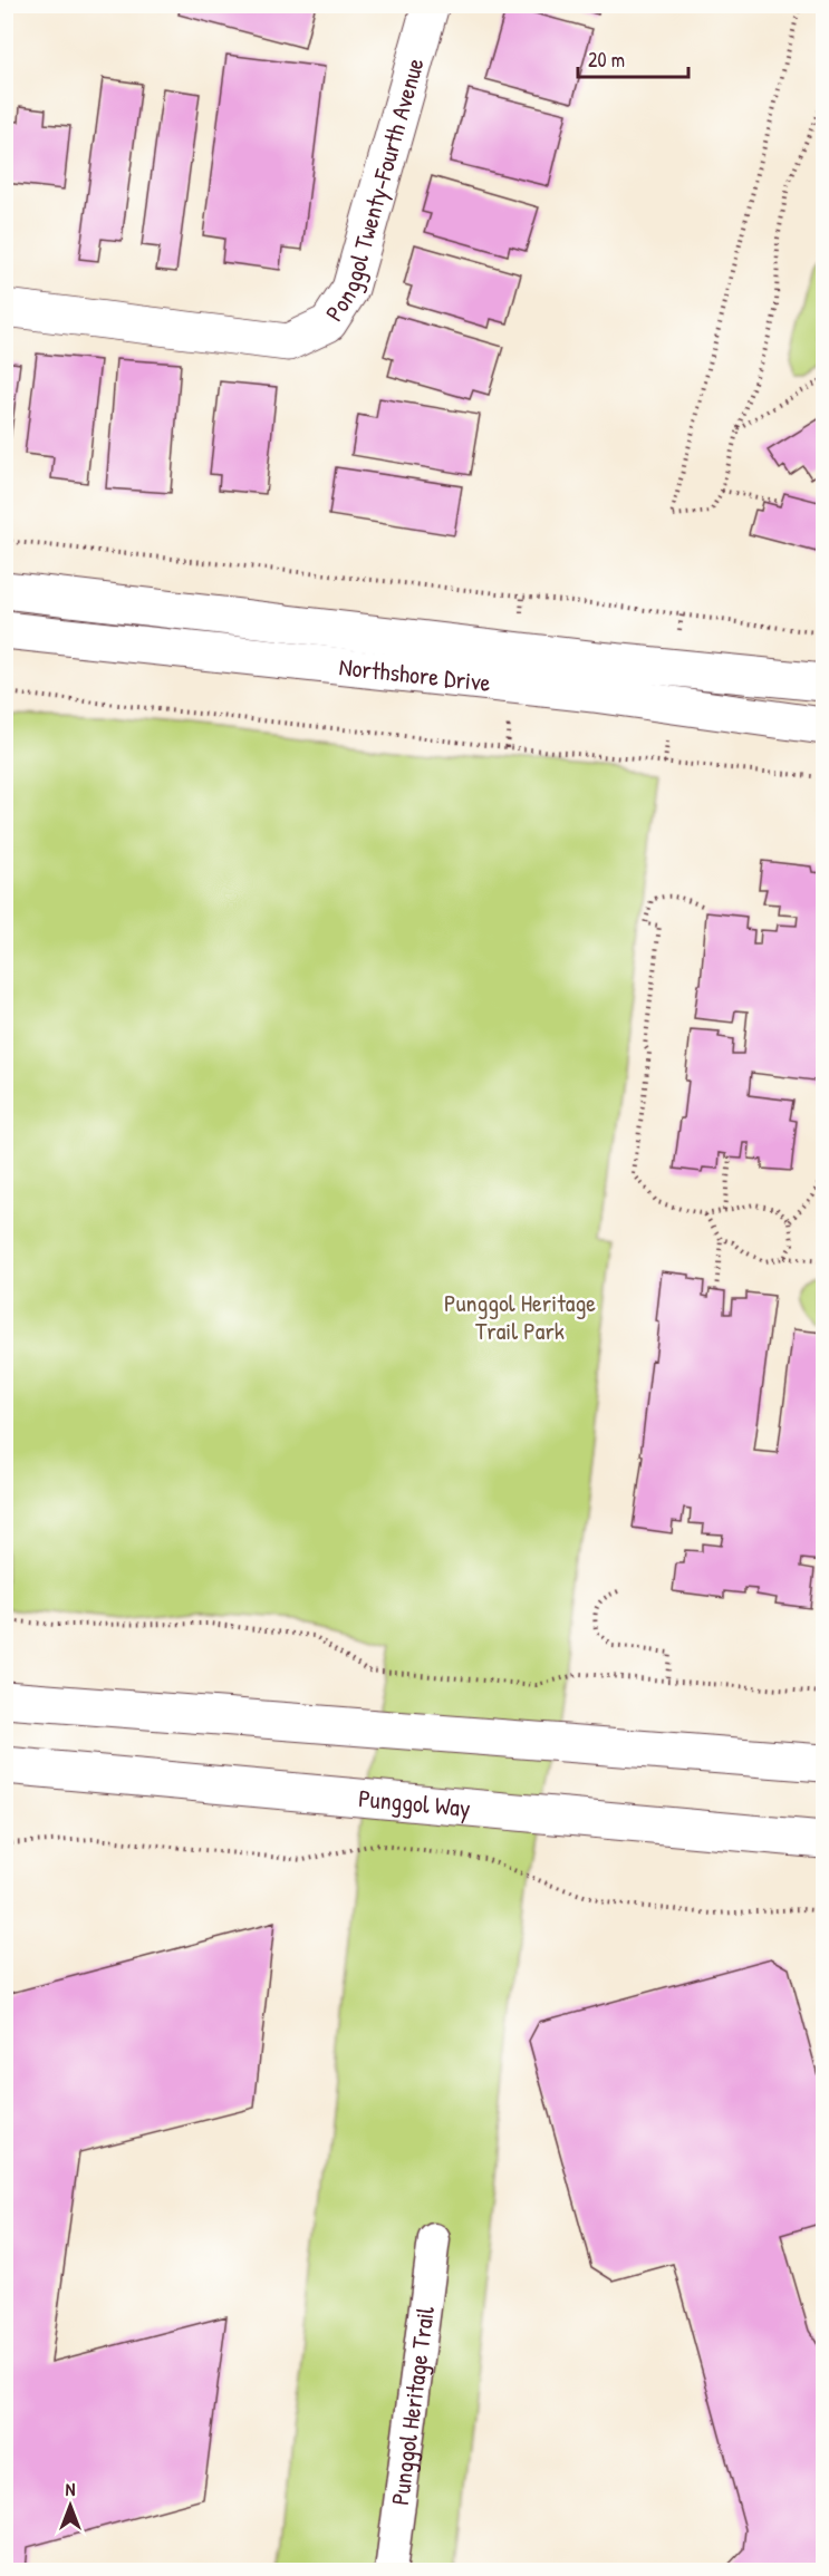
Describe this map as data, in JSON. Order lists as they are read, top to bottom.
{
  "streets": {
    "street": [
      "Ponggol Twenty-Fourth Avenue",
      "Northshore Drive",
      "Punggol Way",
      "Punggol Heritage Trail"
    ]
  },
  "parks": ["Punggol Heritage Trail Park"],
  "scale_bar": "20 m",
  "north": "top"
}
